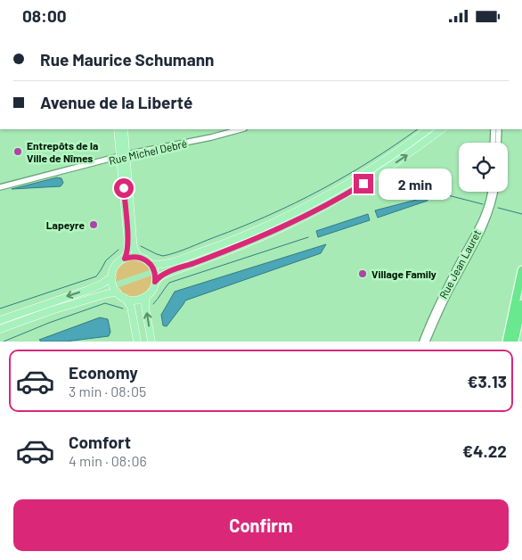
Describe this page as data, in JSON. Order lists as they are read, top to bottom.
{
  "streets": {
    "street": ["Rue Michel Debré", "Rue Jean Lauret"]
  },
  "places": ["Entrepôts de la Ville de Nîmes", "Lapeyre", "Village Family"],
  "page": {
    "status": "08:00",
    "banner": ["Rue Maurice Schumann", "Avenue de la Liberté"],
    "bubble": "2 min",
    "list": [
      {
        "name": "Economy",
        "note": "3 min · 08:05",
        "value": "€3.13"
      },
      {
        "name": "Comfort",
        "note": "4 min · 08:06",
        "value": "€4.22"
      }
    ],
    "buttons": "Confirm"
  }
}
